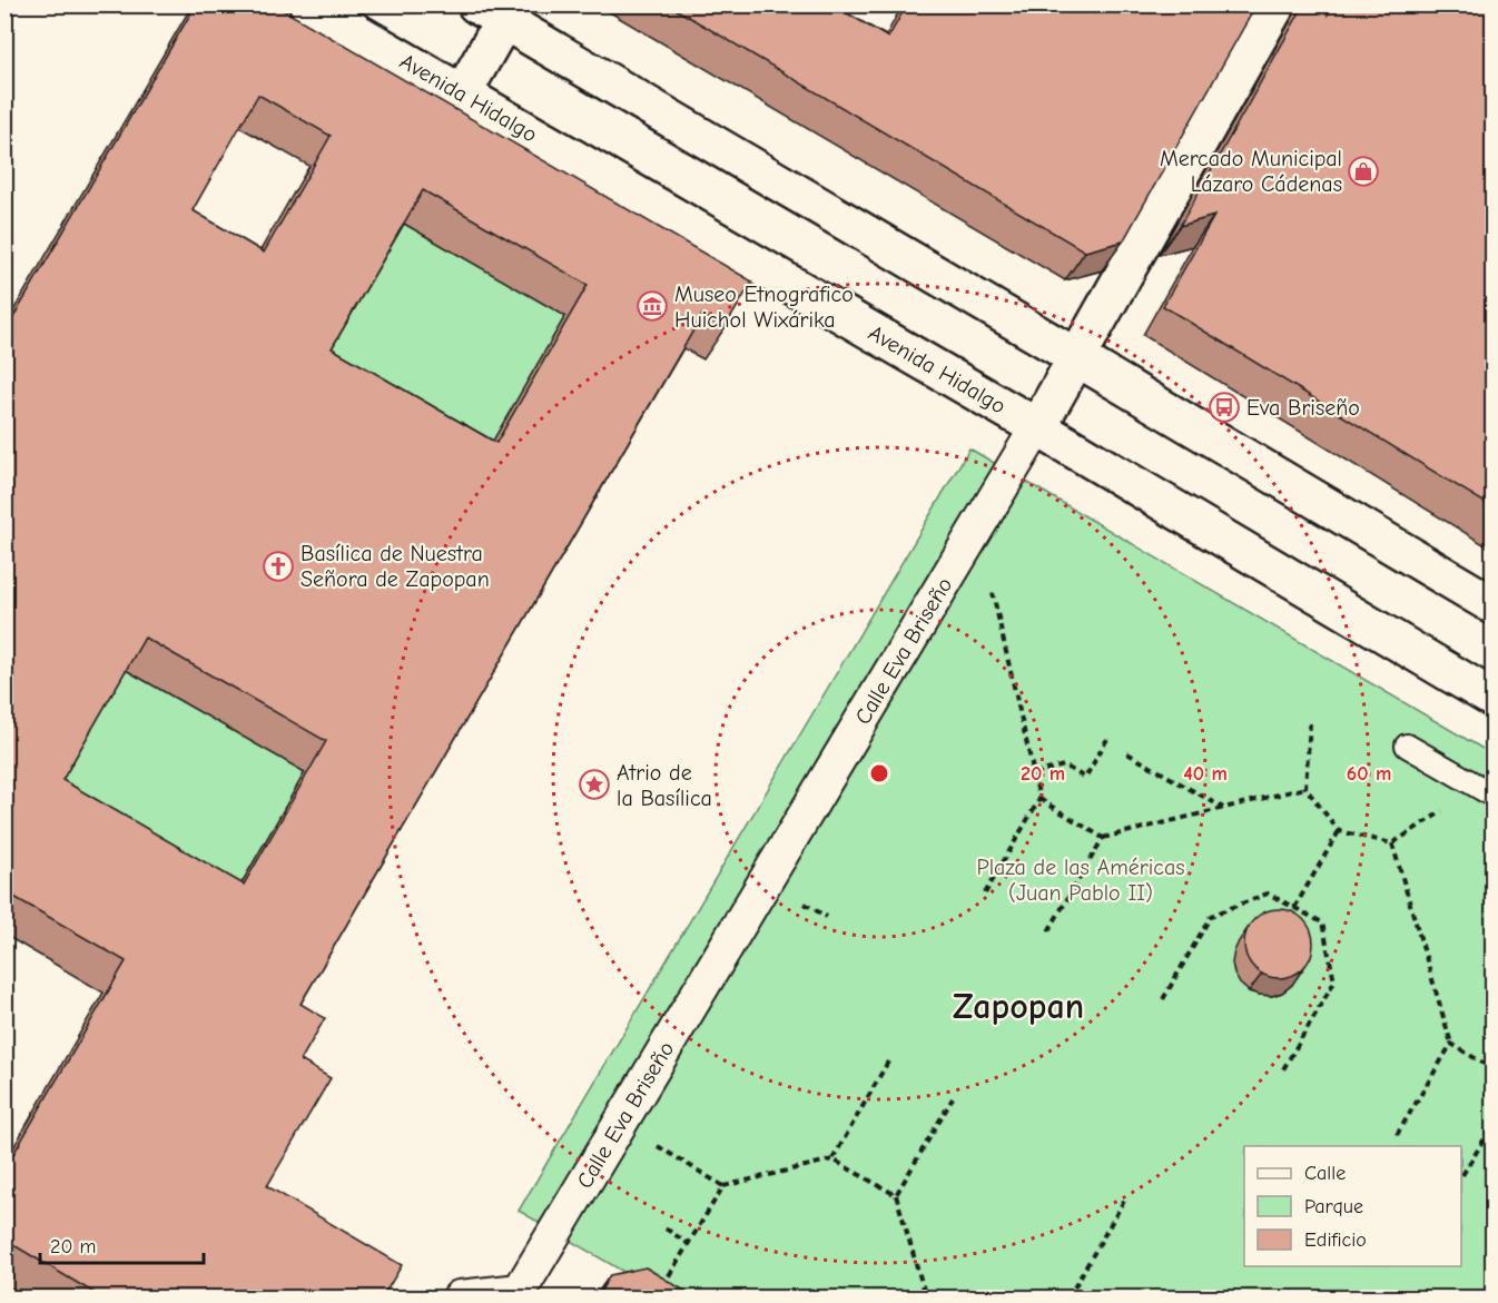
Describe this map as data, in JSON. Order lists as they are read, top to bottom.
{
  "streets": {
    "main road": ["Avenida Hidalgo", "Calle Eva Briseño"]
  },
  "crossings": [
    ["Avenida Hidalgo", "Calle Eva Briseño"]
  ],
  "districts": ["Zapopan"],
  "parks": ["Plaza de las Américas (Juan Pablo II)"],
  "places": {
    "shop": ["Mercado Municipal Lázaro Cádenas"],
    "museum": ["Museo Etnografico Huichol Wixárika"],
    "bus stop": ["Eva Briseño"],
    "church": ["Basílica de Nuestra Señora de Zapopan"],
    "place": ["Atrio de la Basílica"]
  },
  "legend": ["Calle", "Parque", "Edificio"],
  "scale_bar": "20 m",
  "rings": ["20 m", "40 m", "60 m"]
}
